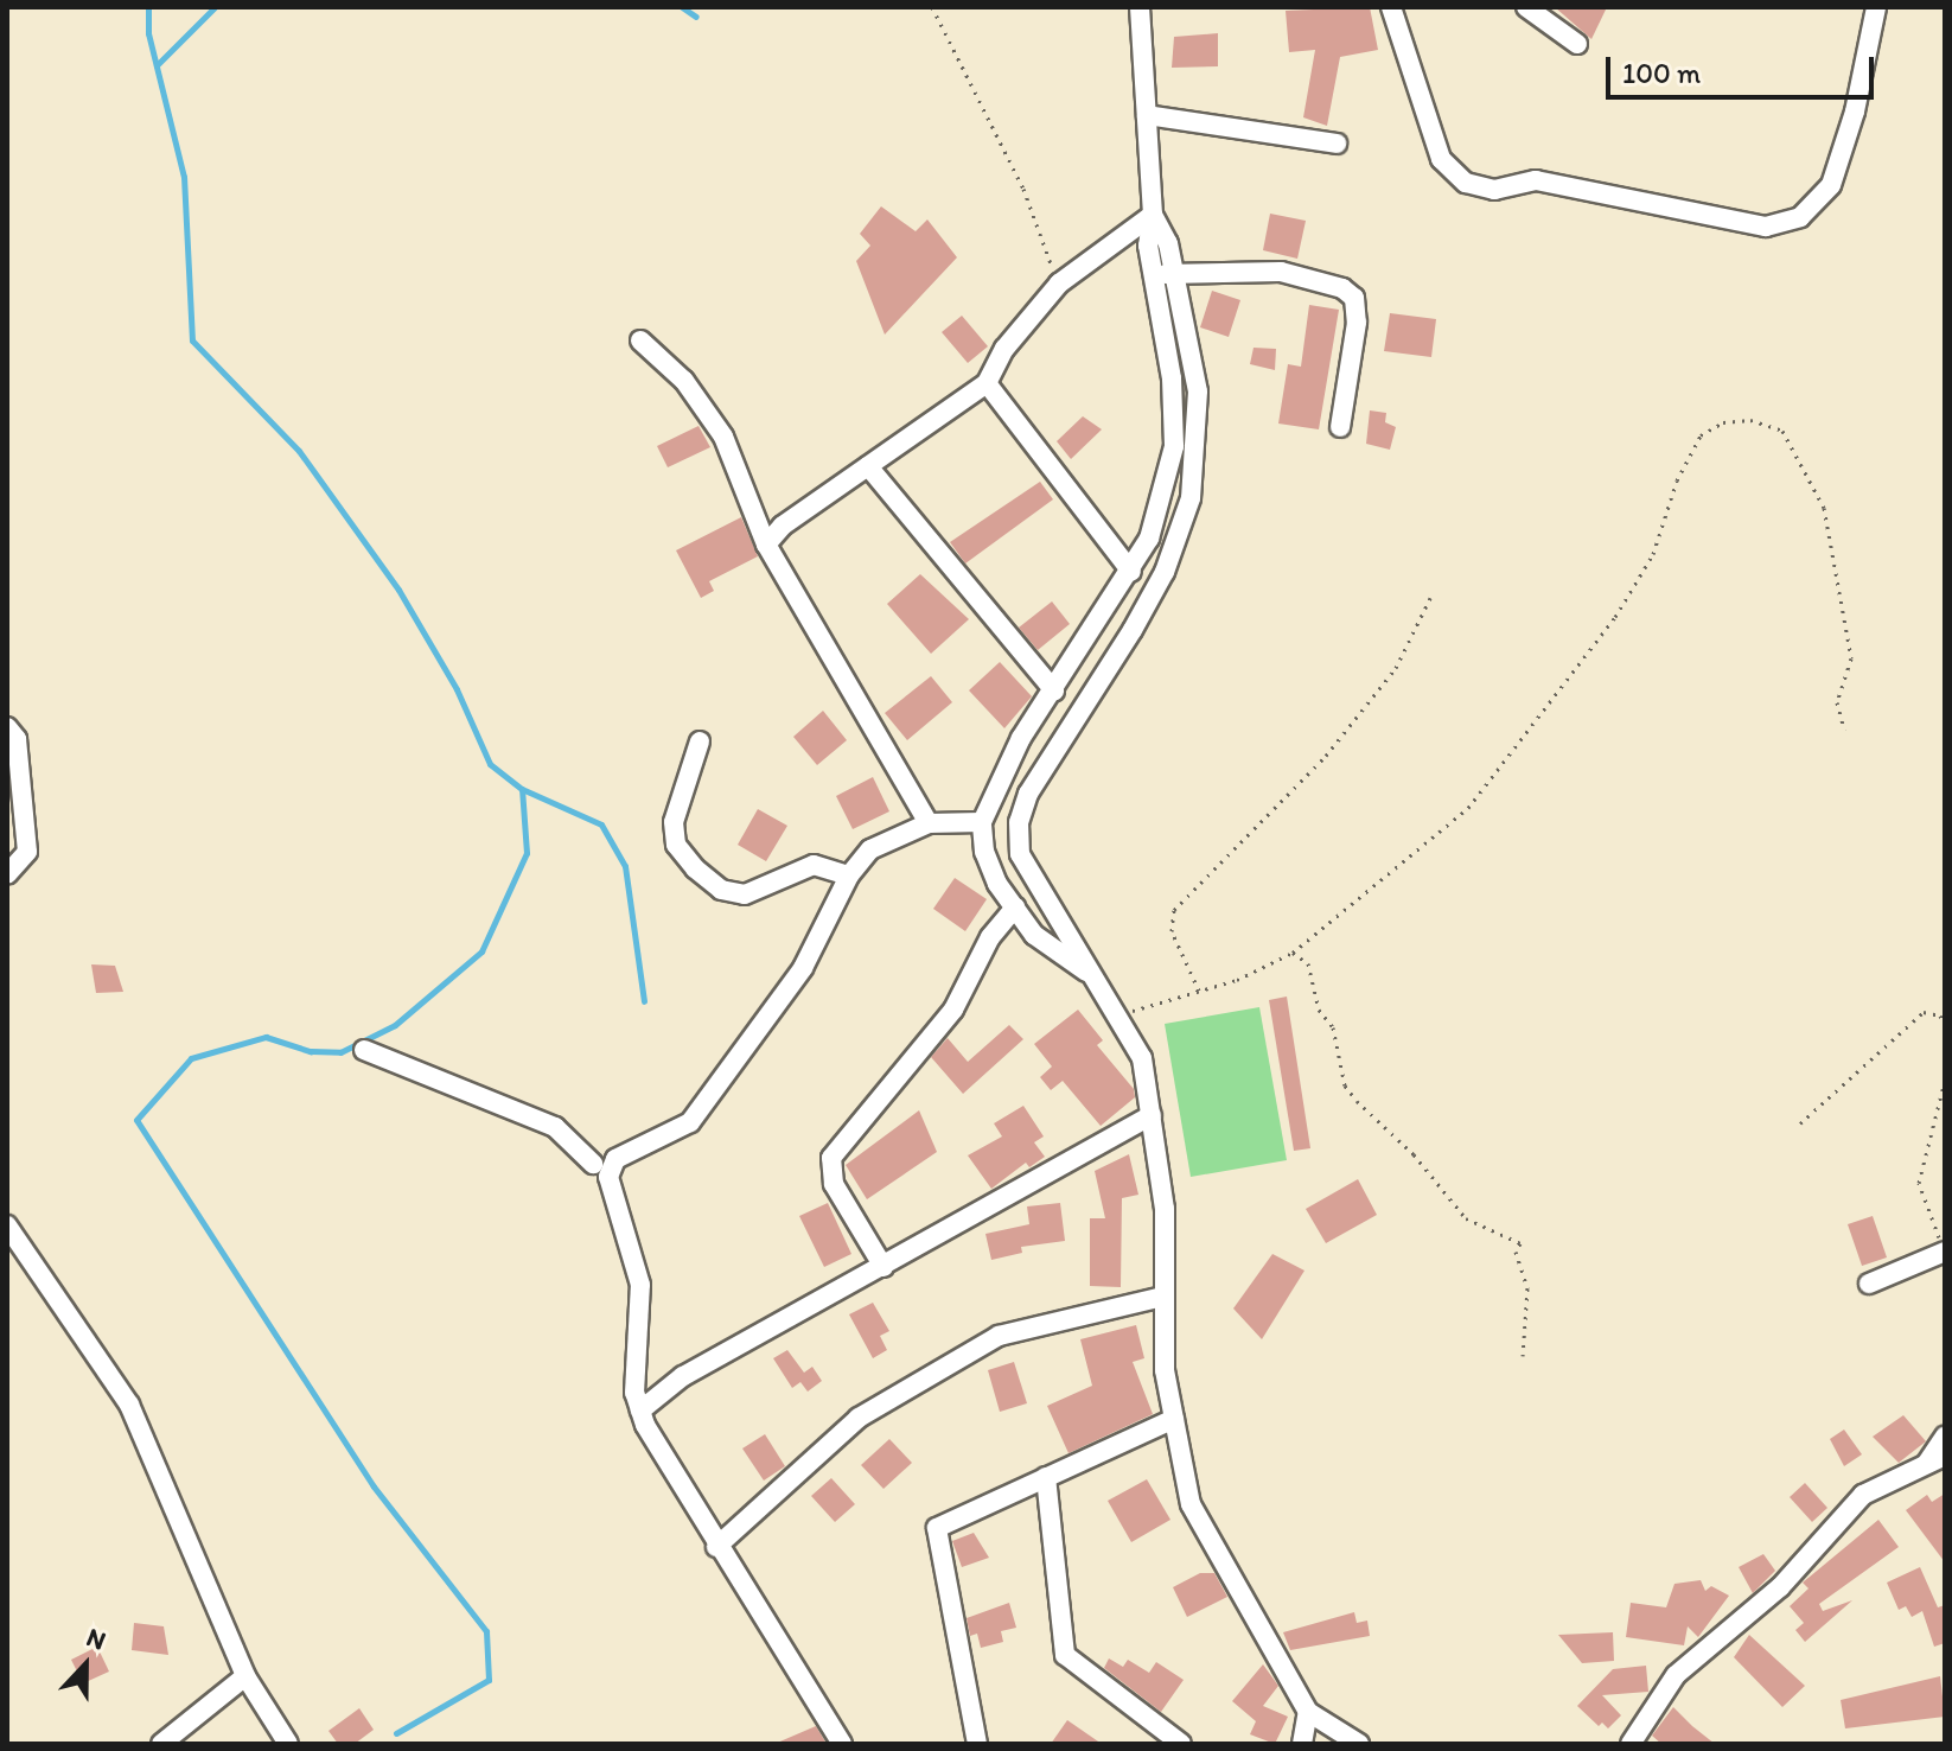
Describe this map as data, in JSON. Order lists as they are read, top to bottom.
{
  "scale_bar": "100 m",
  "north": "top"
}
